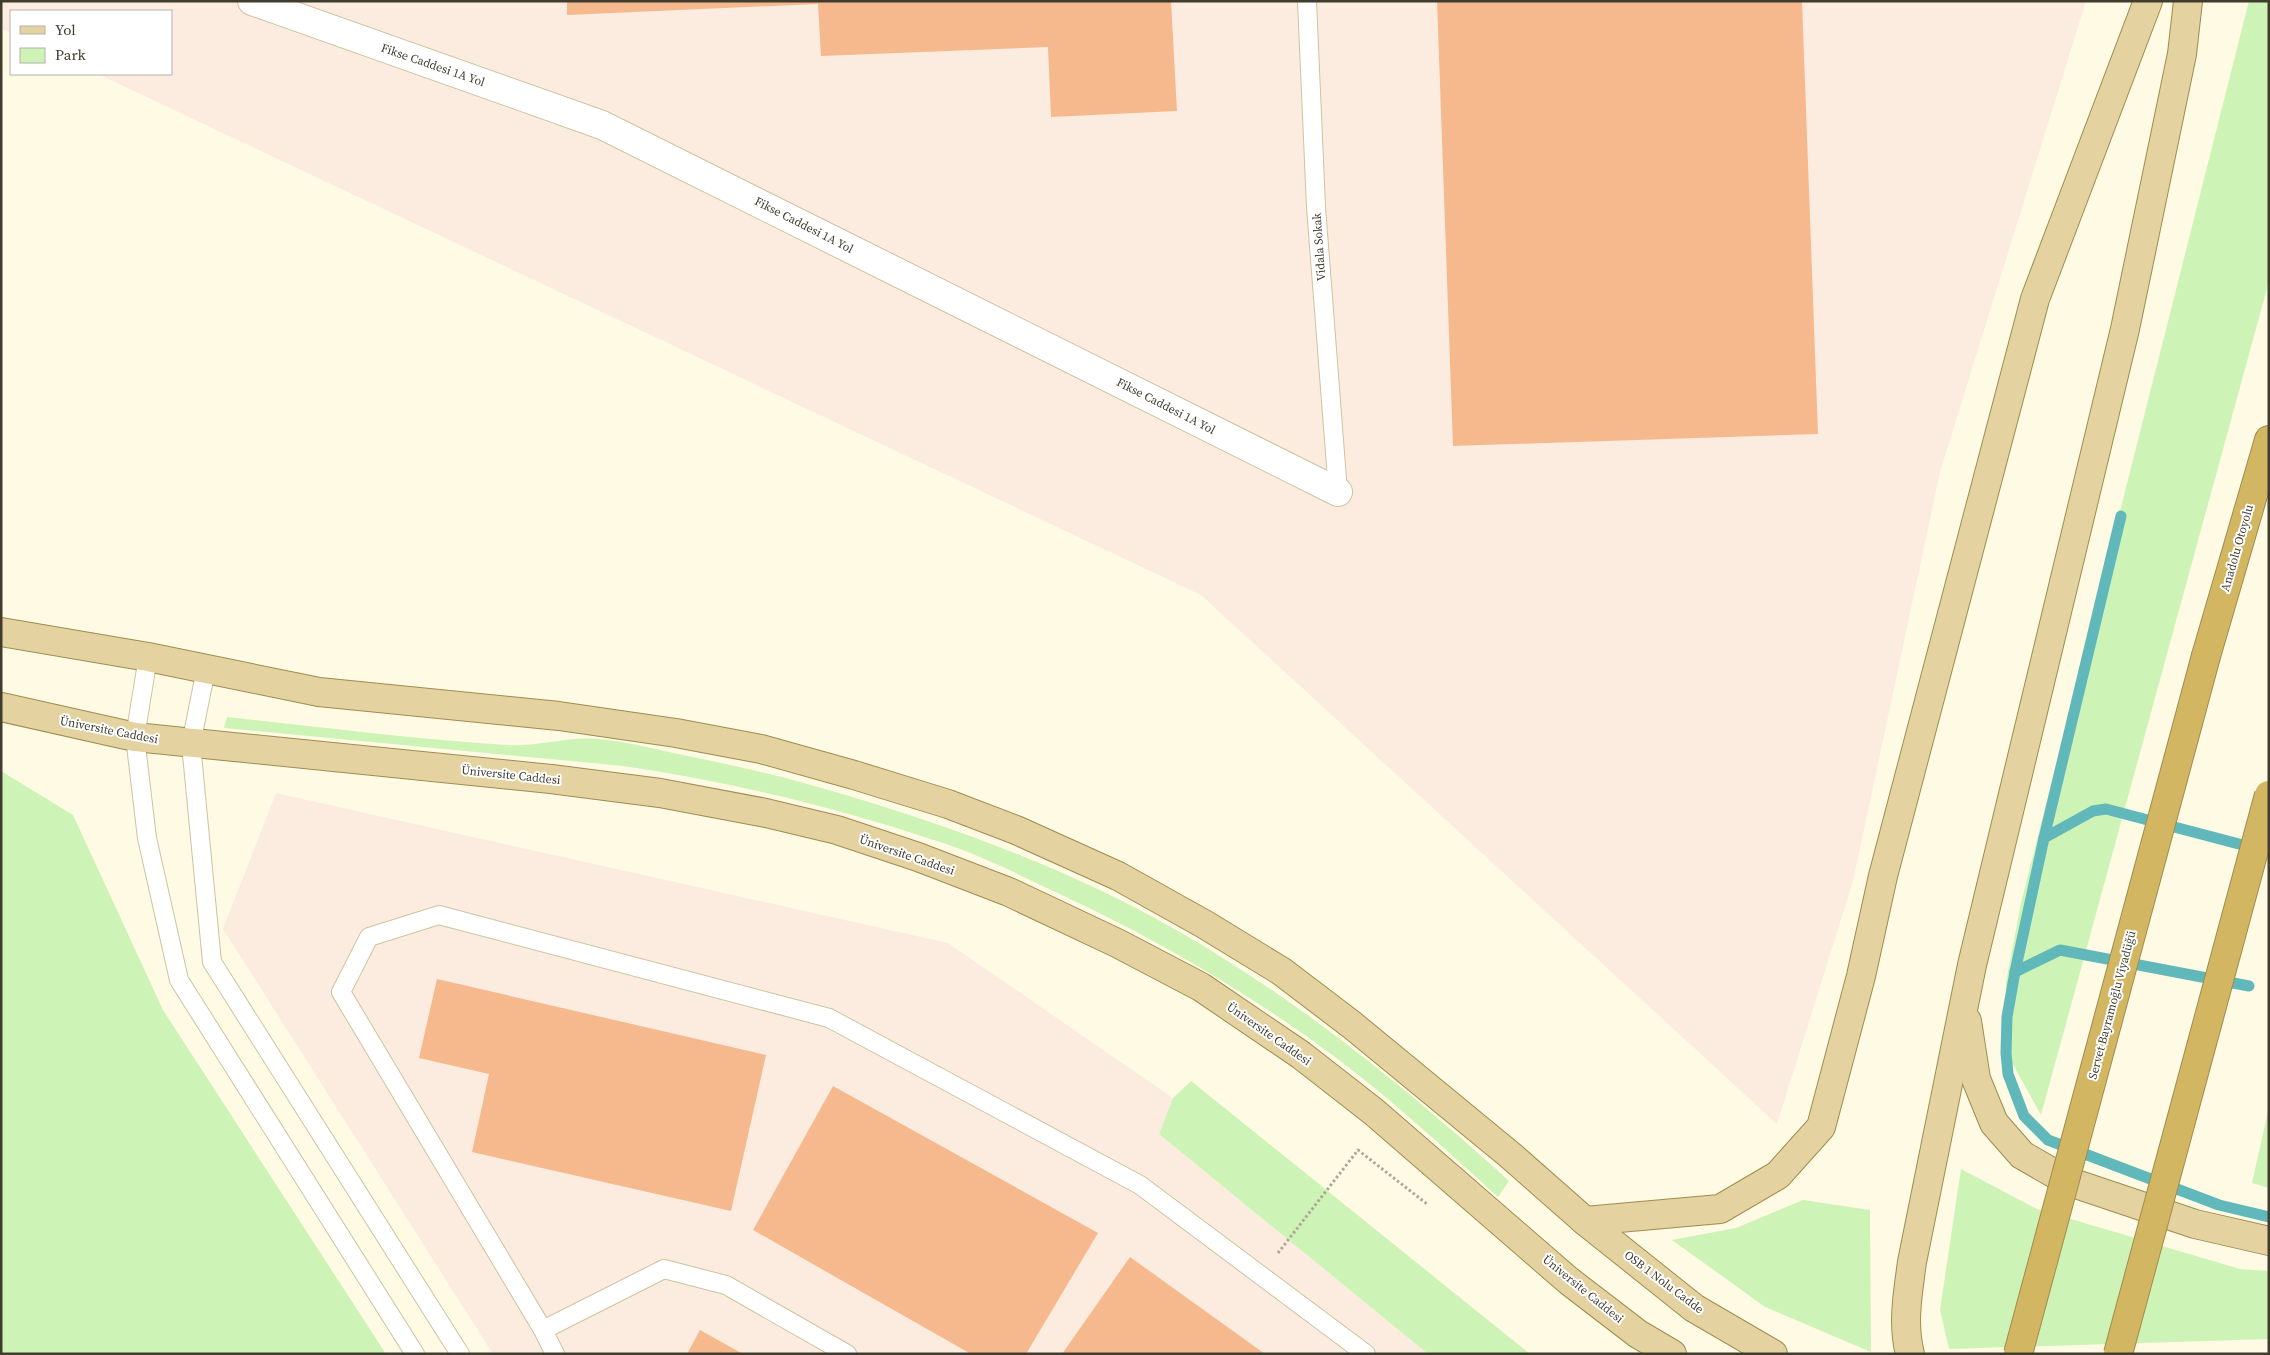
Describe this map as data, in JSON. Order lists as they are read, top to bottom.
{
  "streets": {
    "highway": ["Anadolu Otoyolu", "Servet Bayramoğlu Viyadüğü"],
    "main road": ["Üniversite Caddesi", "OSB 1 Nolu Cadde"],
    "street": ["Fikse Caddesi 1A Yol"],
    "lane": ["Vidala Sokak"]
  },
  "crossings": [
    ["Fikse Caddesi 1A Yol", "Vidala Sokak"],
    ["Anadolu Otoyolu", "Servet Bayramoğlu Viyadüğü"]
  ],
  "legend": ["Yol", "Park"]
}
